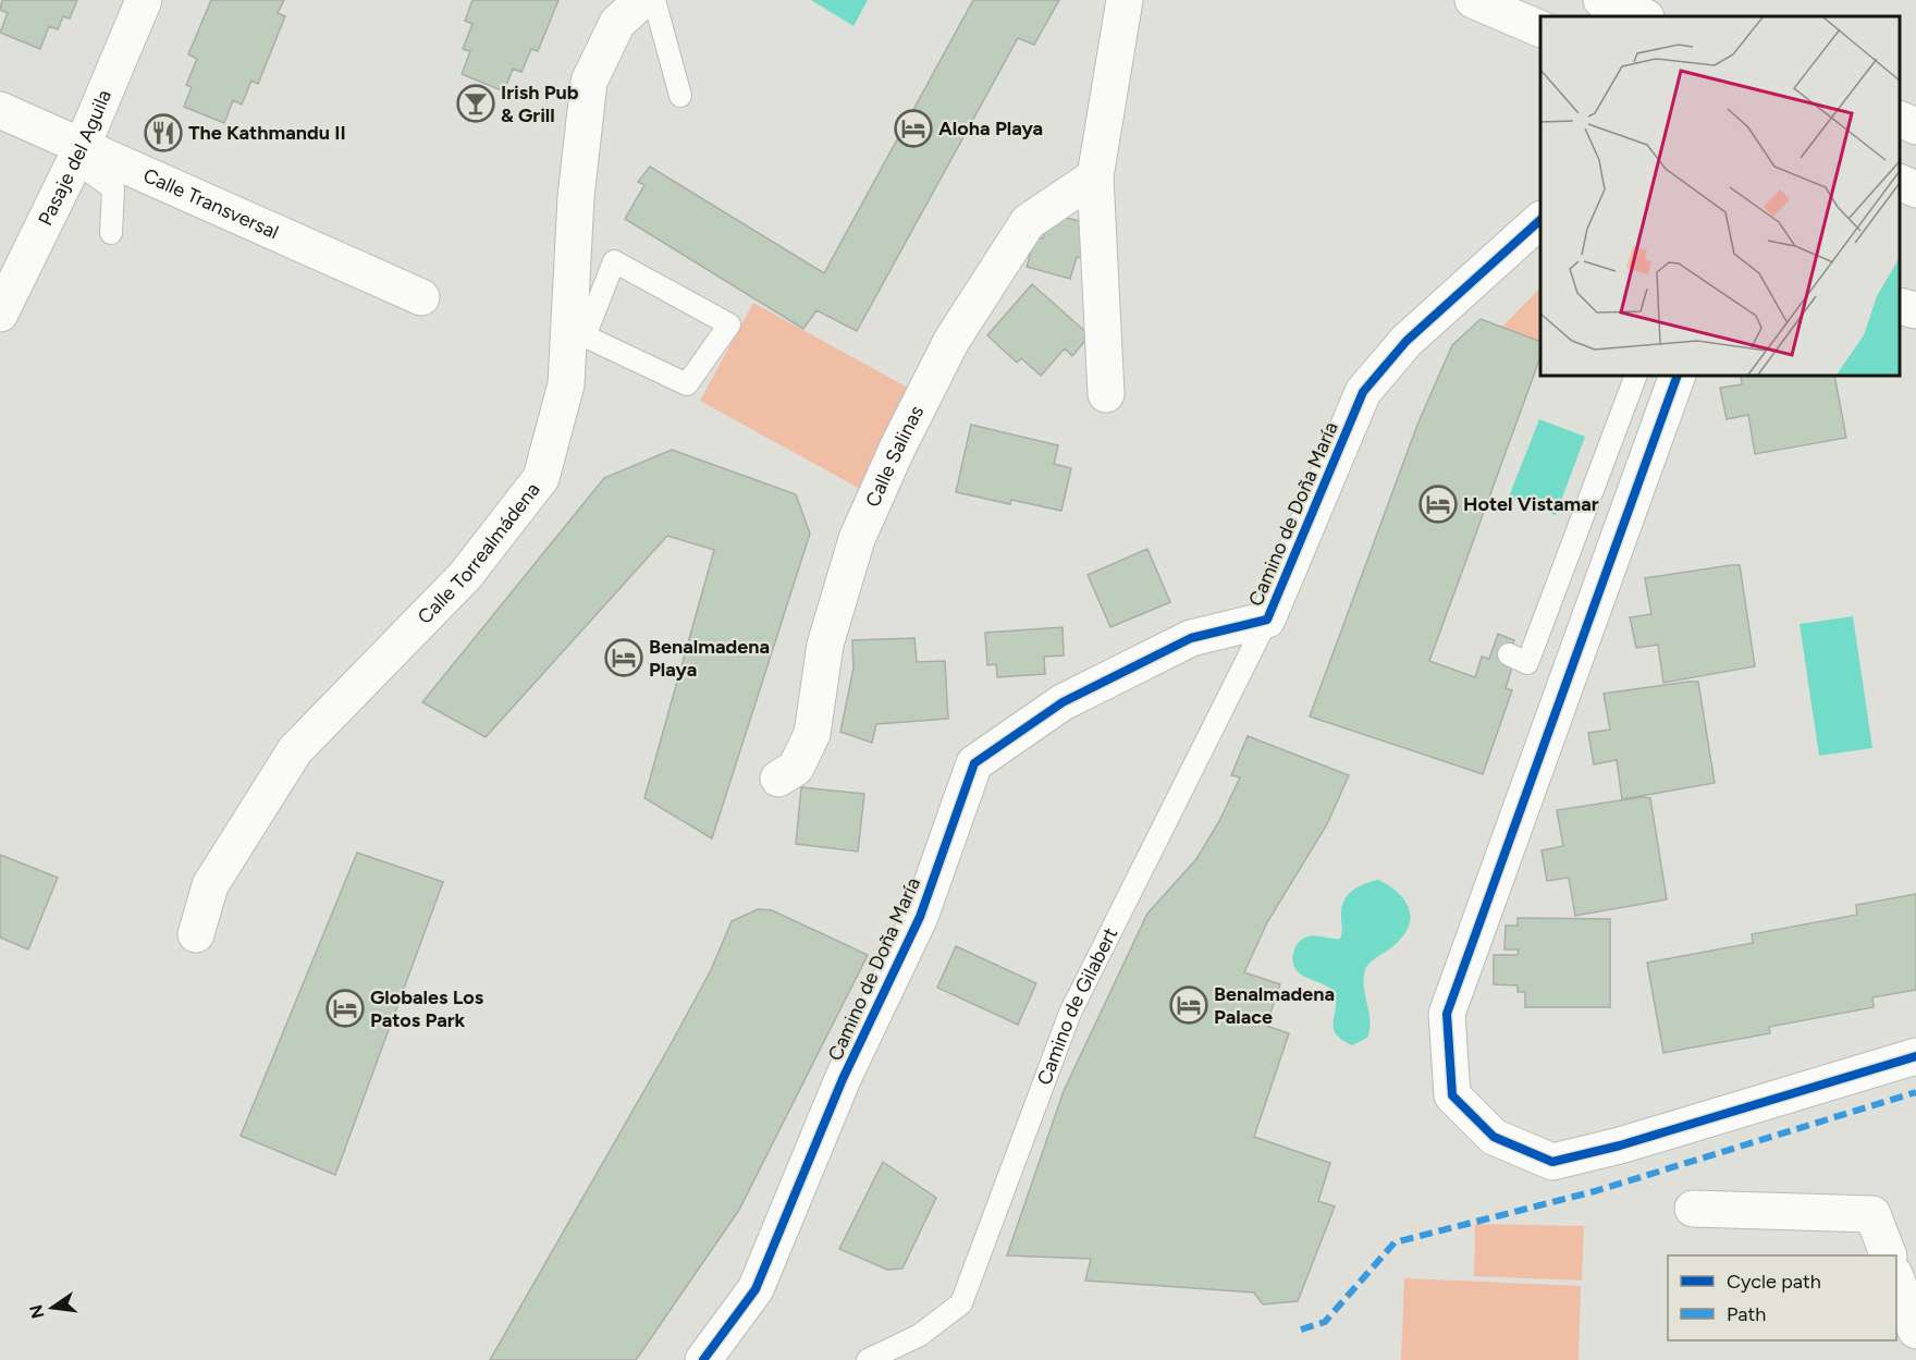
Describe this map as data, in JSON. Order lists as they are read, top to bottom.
{
  "streets": {
    "street": [
      "Pasaje del Aguila",
      "Calle Transversal",
      "Calle Salinas",
      "Camino de Doña María",
      "Calle Torrealmádena"
    ],
    "lane": ["Camino de Gilabert"]
  },
  "crossings": [
    ["Pasaje del Aguila", "Calle Transversal"],
    ["Camino de Doña María", "Camino de Gilabert"]
  ],
  "places": {
    "bar": ["Irish Pub & Grill"],
    "hotel": [
      "Aloha Playa",
      "Hotel Vistamar",
      "Benalmadena Playa",
      "Benalmadena Palace",
      "Globales Los Patos Park"
    ],
    "restaurant": ["The Kathmandu II"]
  },
  "legend": ["Cycle path", "Path"],
  "north": "left"
}
